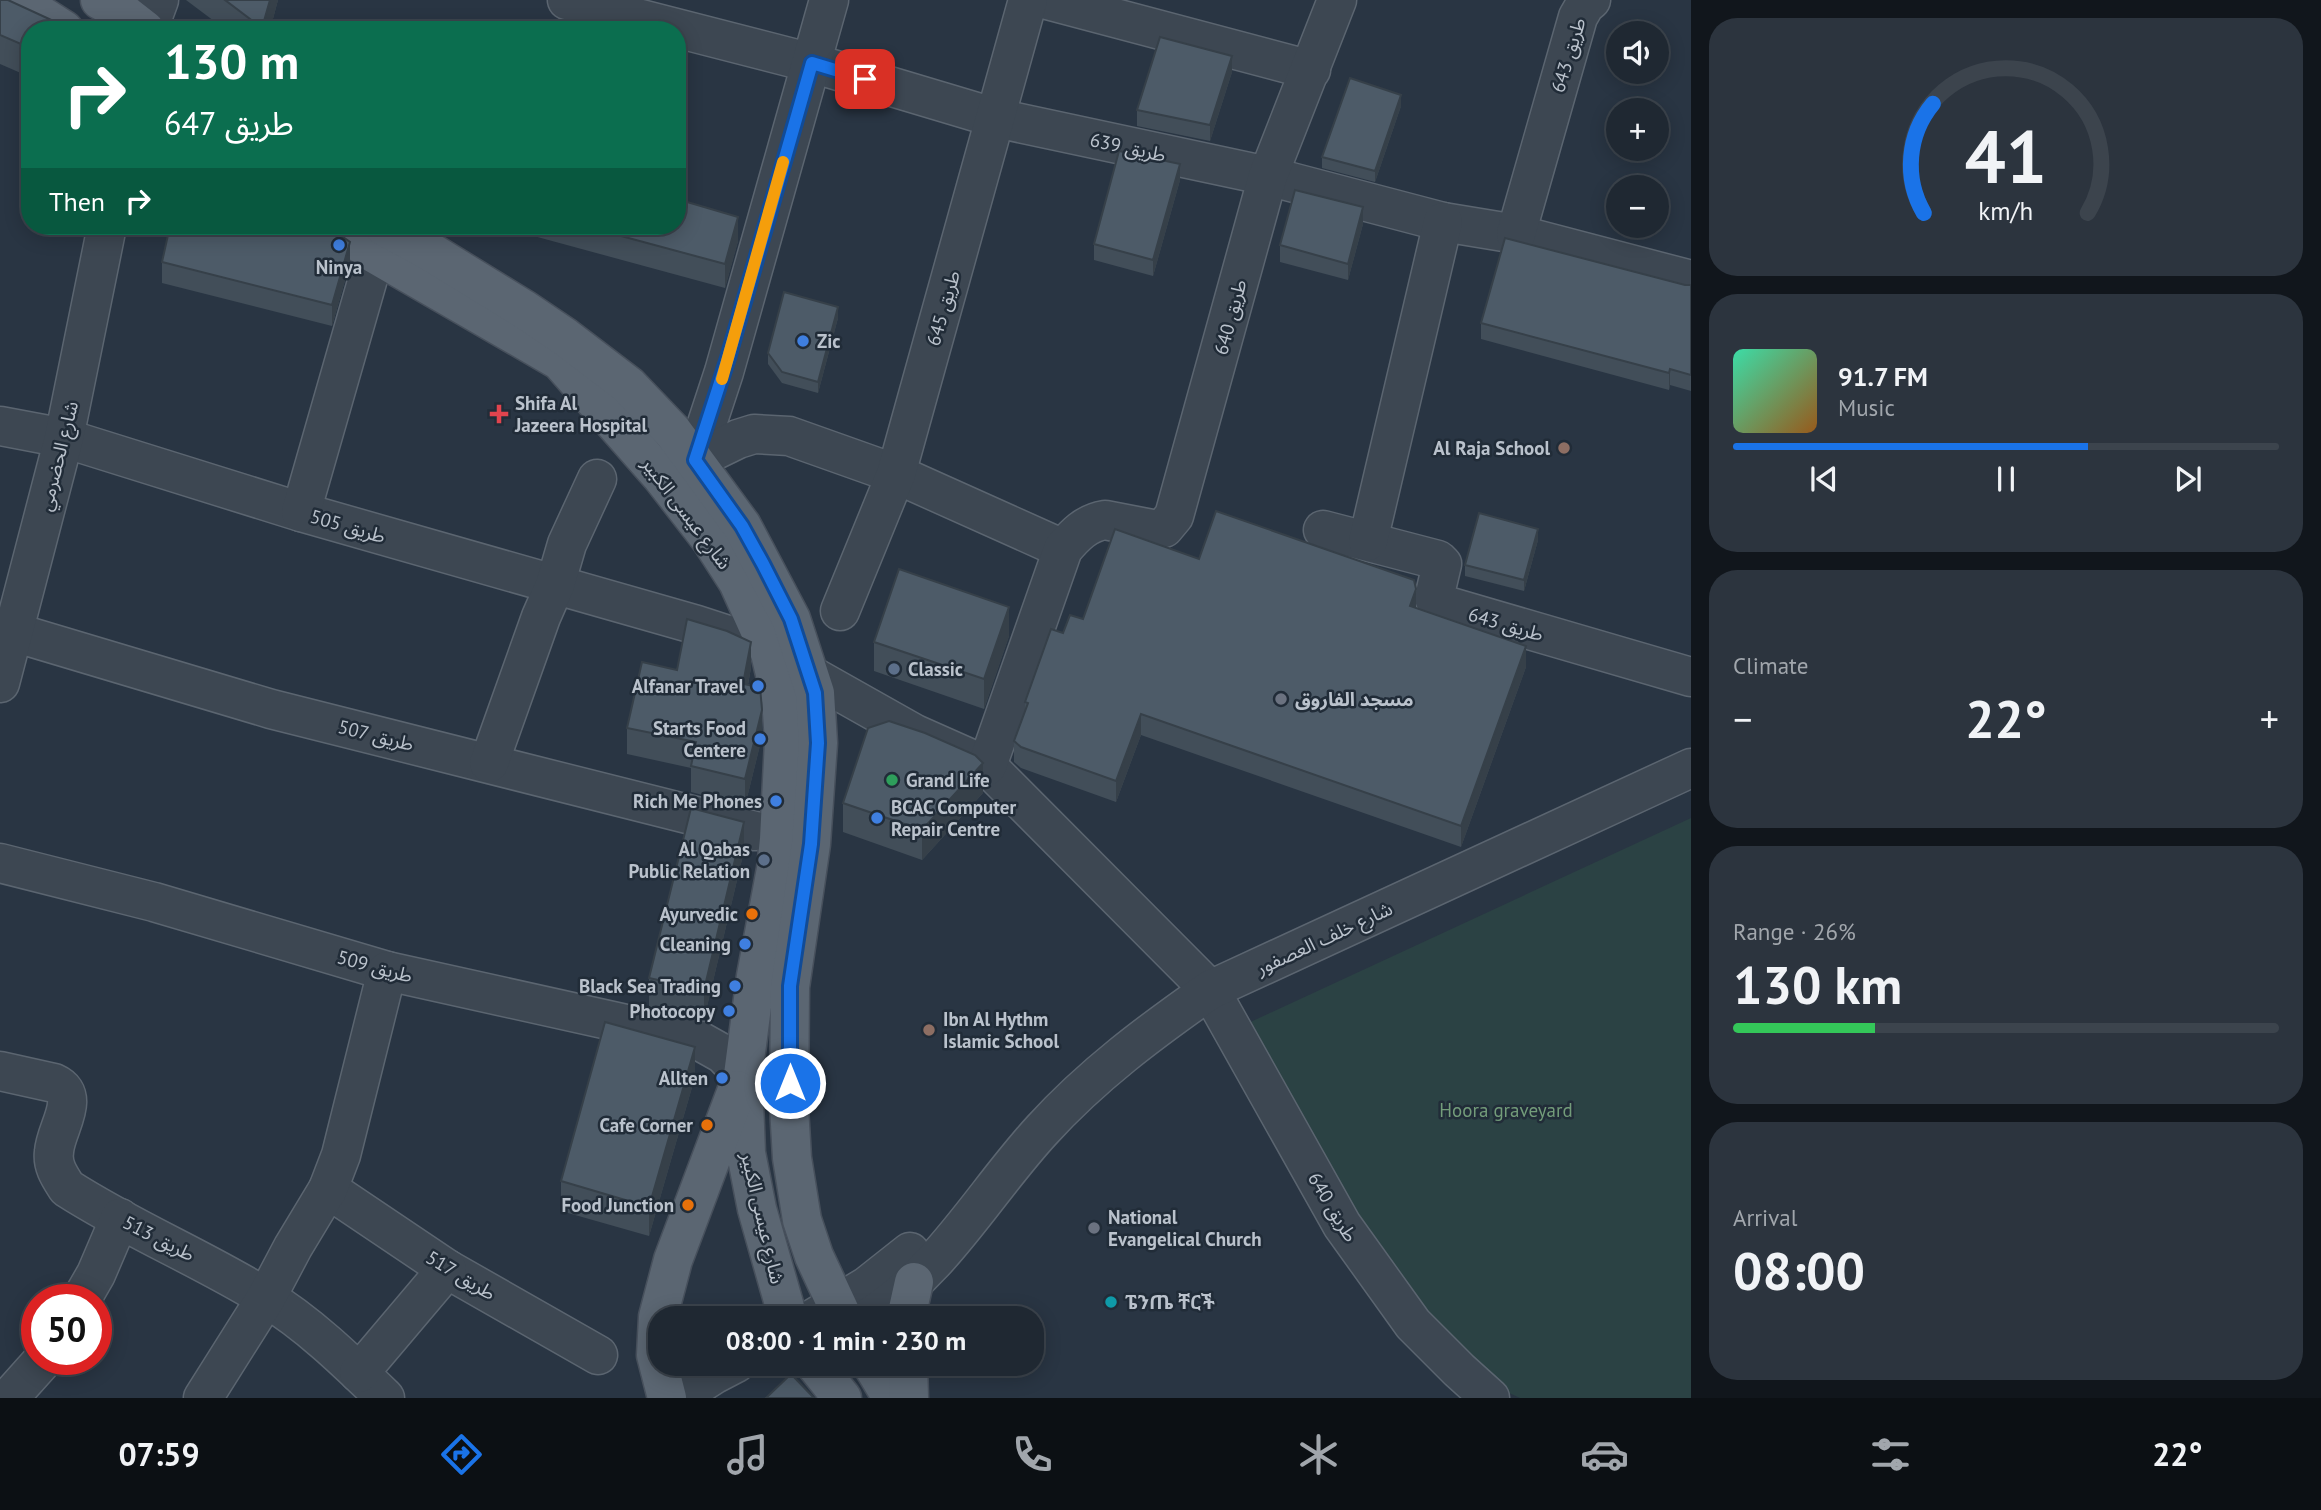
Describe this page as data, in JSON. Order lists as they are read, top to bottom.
{
  "streets": {
    "main road": ["شارع عيسى الكبير"],
    "street": [
      "طريق 643",
      "طريق 639",
      "طريق 645",
      "طريق 640",
      "شارع الحضرمي",
      "طريق 505",
      "طريق 507",
      "شارع خلف العصفور",
      "طريق 509",
      "طريق 513",
      "طريق 517"
    ]
  },
  "crossings": [
    ["طريق 643", "طريق 639"],
    ["طريق 639", "طريق 645"],
    ["طريق 639", "طريق 640"],
    ["طريق 640", "طريق 505"],
    ["طريق 640", "شارع خلف العصفور"],
    ["شارع الحضرمي", "طريق 505"],
    ["شارع الحضرمي", "طريق 507"],
    ["شارع عيسى الكبير", "طريق 505"],
    ["شارع عيسى الكبير", "طريق 509"]
  ],
  "parks": ["Hoora graveyard"],
  "places": {
    "other": [
      "Ninya",
      "Zic",
      "Al Raja School",
      "Classic",
      "Alfanar Travel",
      "مسجد الفاروق",
      "Starts Food Centere",
      "Grand Life",
      "Rich Me Phones",
      "BCAC Computer Repair Centre",
      "Al Qabas Public Relation",
      "Ayurvedic",
      "Cleaning",
      "Black Sea Trading",
      "Photocopy",
      "Ibn Al Hythm Islamic School",
      "Allten",
      "Cafe Corner",
      "Food Junction",
      "National Evangelical Church",
      "ፔንጤ ቸርች"
    ],
    "health": ["Shifa Al Jazeera Hospital"]
  },
  "page": {
    "map_buttons": ["+", "−"],
    "turn": ["130 m", "طريق 647"],
    "then": "Then",
    "song": ["91.7 FM", "Music"],
    "tile": [
      "Climate",
      ["Range · 26%", "130 km"],
      ["Arrival", "08:00"]
    ],
    "heat": ["−", "22°", "+"],
    "limit": "50",
    "trip": "08:00 · 1 min · 230 m",
    "tabs": ["07:59", "22°"],
    "gauge": ["41", "km/h"]
  }
}
